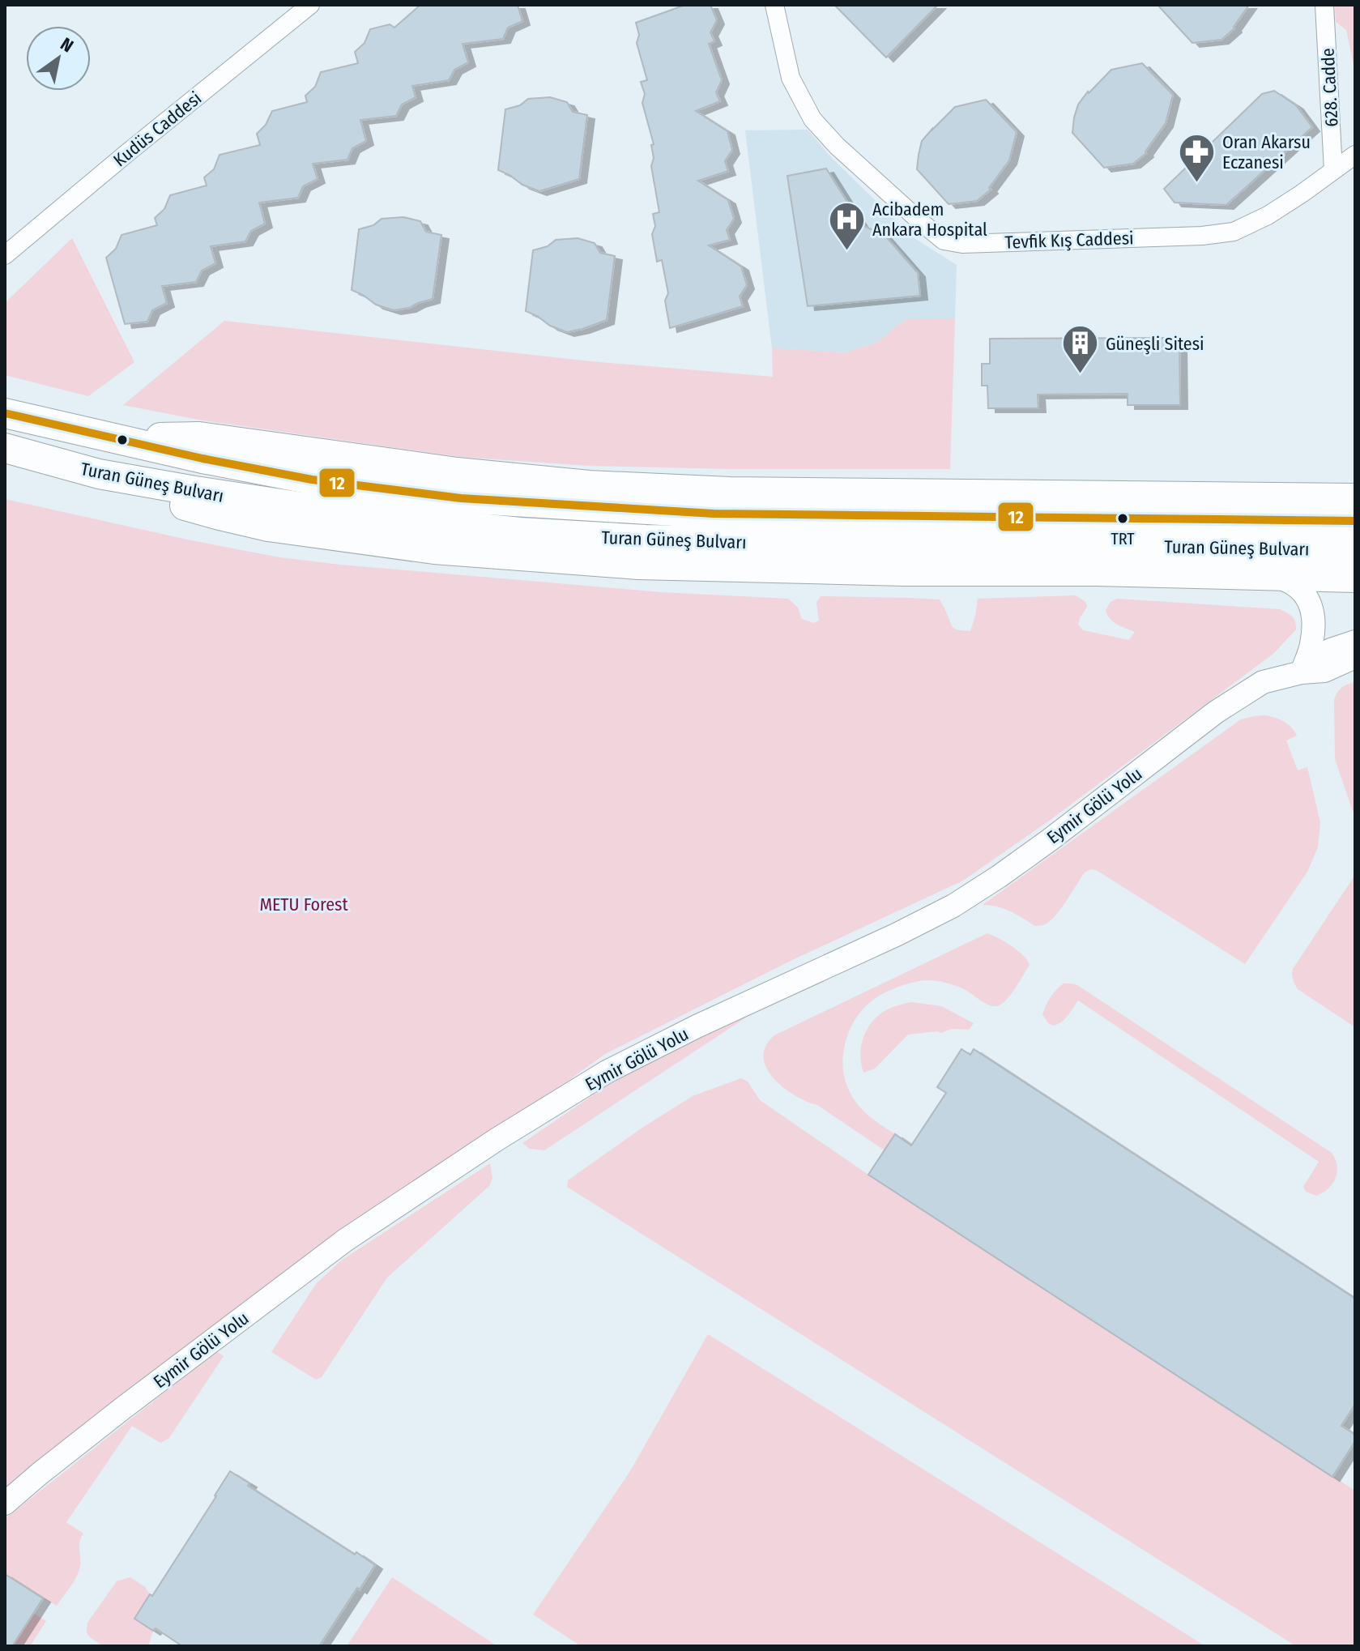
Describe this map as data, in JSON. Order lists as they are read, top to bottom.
{
  "streets": {
    "main road": ["Turan Güneş Bulvarı"],
    "street": [
      "628. Cadde",
      "Kudüs Caddesi",
      "Tevfik Kış Caddesi",
      "Eymir Gölü Yolu"
    ]
  },
  "crossings": [
    ["628. Cadde", "Tevfik Kış Caddesi"]
  ],
  "parks": ["METU Forest"],
  "places": {
    "pharmacy": ["Oran Akarsu Eczanesi"],
    "hospital": ["Acibadem Ankara Hospital"],
    "building": ["Güneşli Sitesi"],
    "other": ["TRT"]
  },
  "lines": ["transit line 12"],
  "north": "top right"
}
